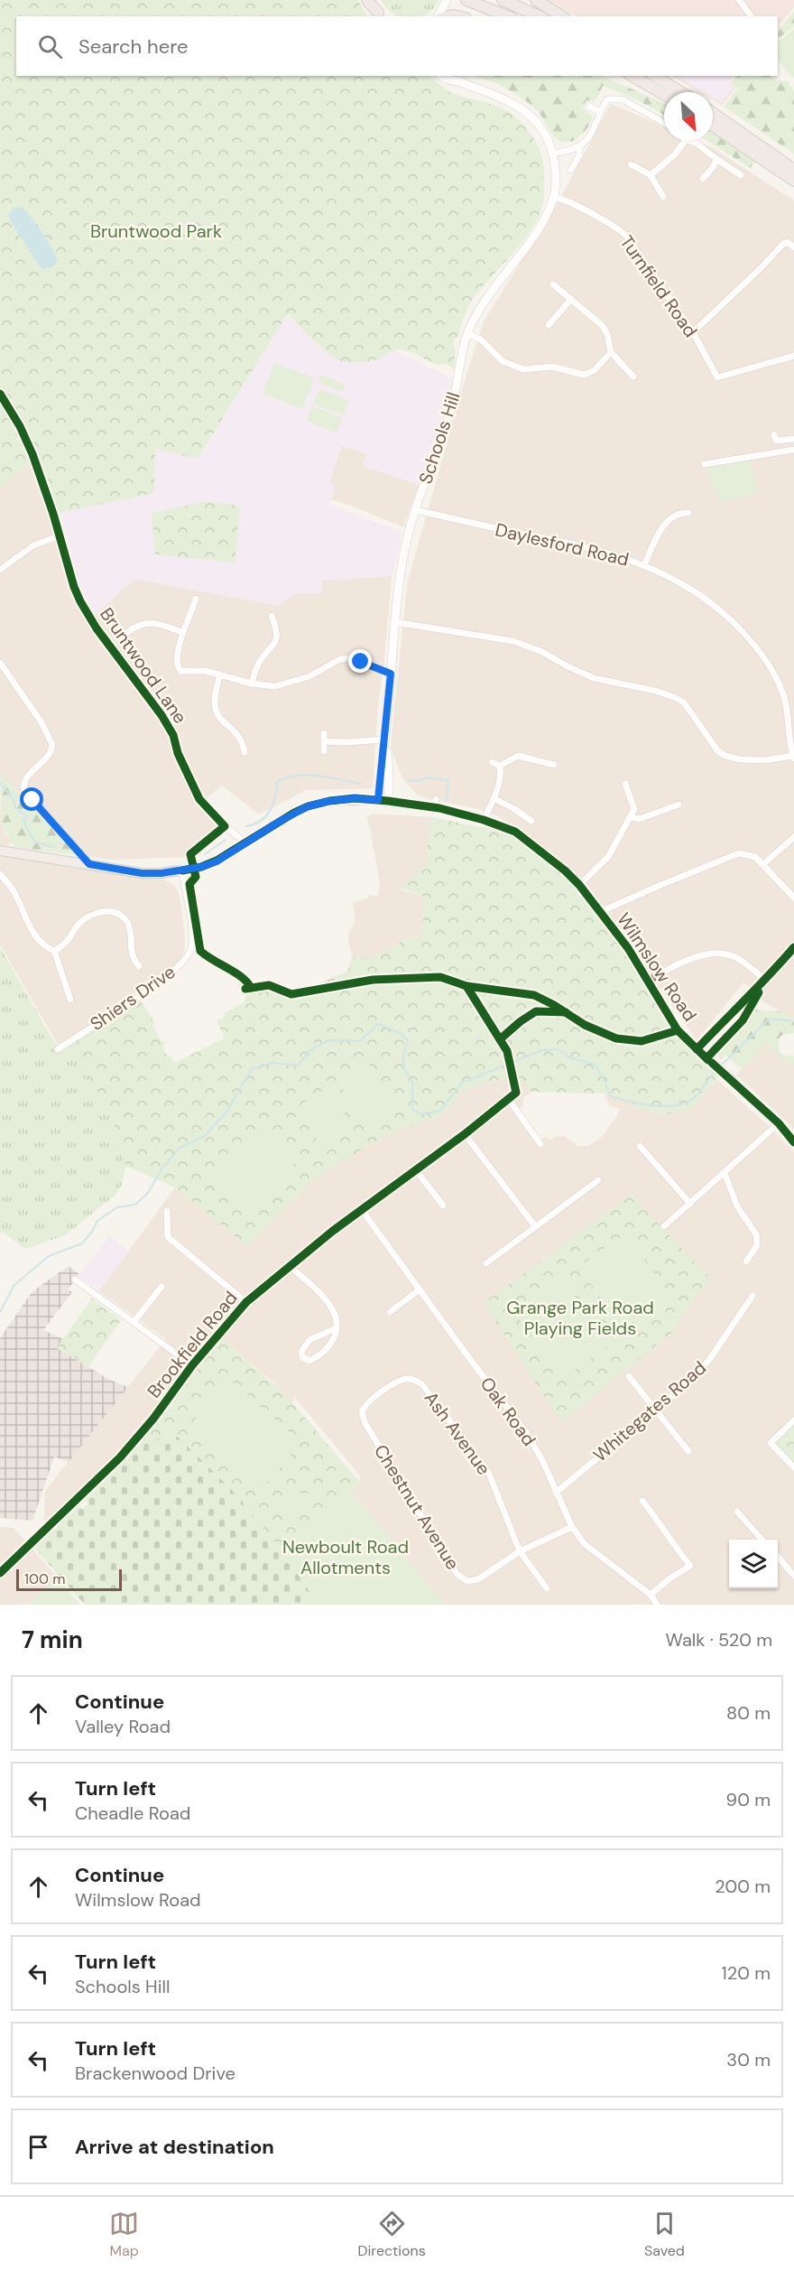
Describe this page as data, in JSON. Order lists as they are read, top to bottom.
{
  "streets": {
    "main road": ["Wilmslow Road"],
    "street": [
      "Turnfield Road",
      "Schools Hill",
      "Daylesford Road",
      "Bruntwood Lane",
      "Shiers Drive",
      "Brookfield Road",
      "Oak Road",
      "Whitegates Road",
      "Ash Avenue",
      "Chestnut Avenue"
    ]
  },
  "crossings": [
    ["Turnfield Road", "Schools Hill"],
    ["Schools Hill", "Daylesford Road"],
    ["Schools Hill", "Wilmslow Road"],
    ["Bruntwood Lane", "Wilmslow Road"],
    ["Wilmslow Road", "Shiers Drive"],
    ["Brookfield Road", "Oak Road"],
    ["Oak Road", "Whitegates Road"],
    ["Oak Road", "Chestnut Avenue"],
    ["Ash Avenue", "Chestnut Avenue"]
  ],
  "parks": ["Bruntwood Park", "Grange Park Road Playing Fields", "Newboult Road Allotments"],
  "scale_bar": "100 m",
  "north": "bottom right",
  "page": {
    "search": "Search here",
    "scale": "100 m",
    "heading": ["7 min", "Walk · 520 m"],
    "list": [
      ["Continue", "Valley Road", "80 m"],
      ["Turn left", "Cheadle Road", "90 m"],
      ["Continue", "Wilmslow Road", "200 m"],
      ["Turn left", "Schools Hill", "120 m"],
      ["Turn left", "Brackenwood Drive", "30 m"],
      "Arrive at destination"
    ],
    "nav": ["Map", "Directions", "Saved"]
  }
}
